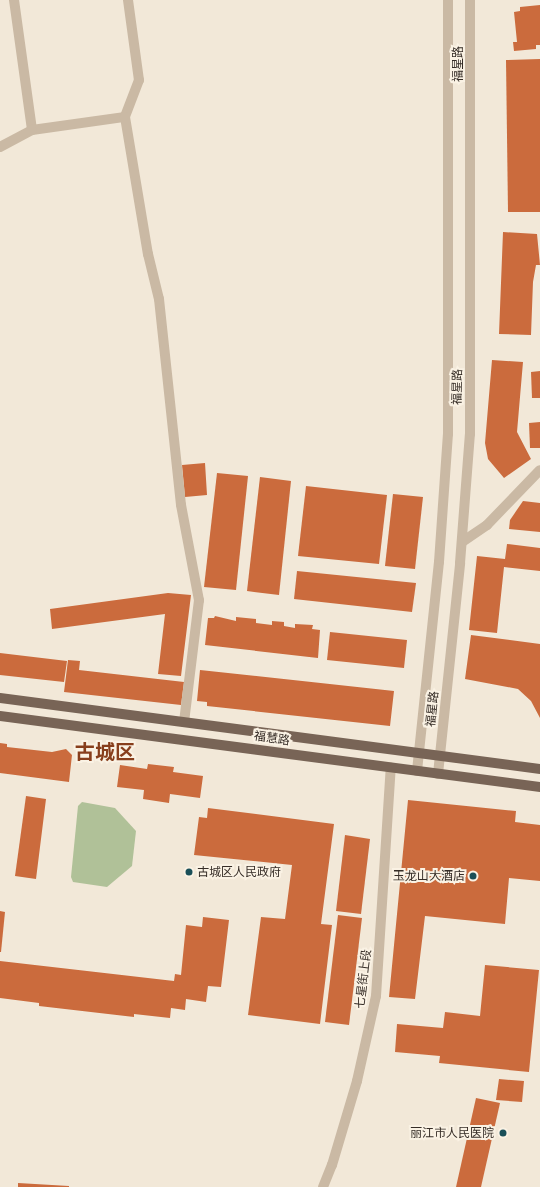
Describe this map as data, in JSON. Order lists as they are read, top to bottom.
{
  "streets": {
    "main road": ["福慧路"],
    "street": ["福星路", "七星街上段"]
  },
  "crossings": [
    ["福星路", "福慧路"],
    ["福慧路", "七星街上段"]
  ],
  "districts": ["古城区"],
  "places": ["古城区人民政府", "玉龙山大酒店", "丽江市人民医院"]
}
